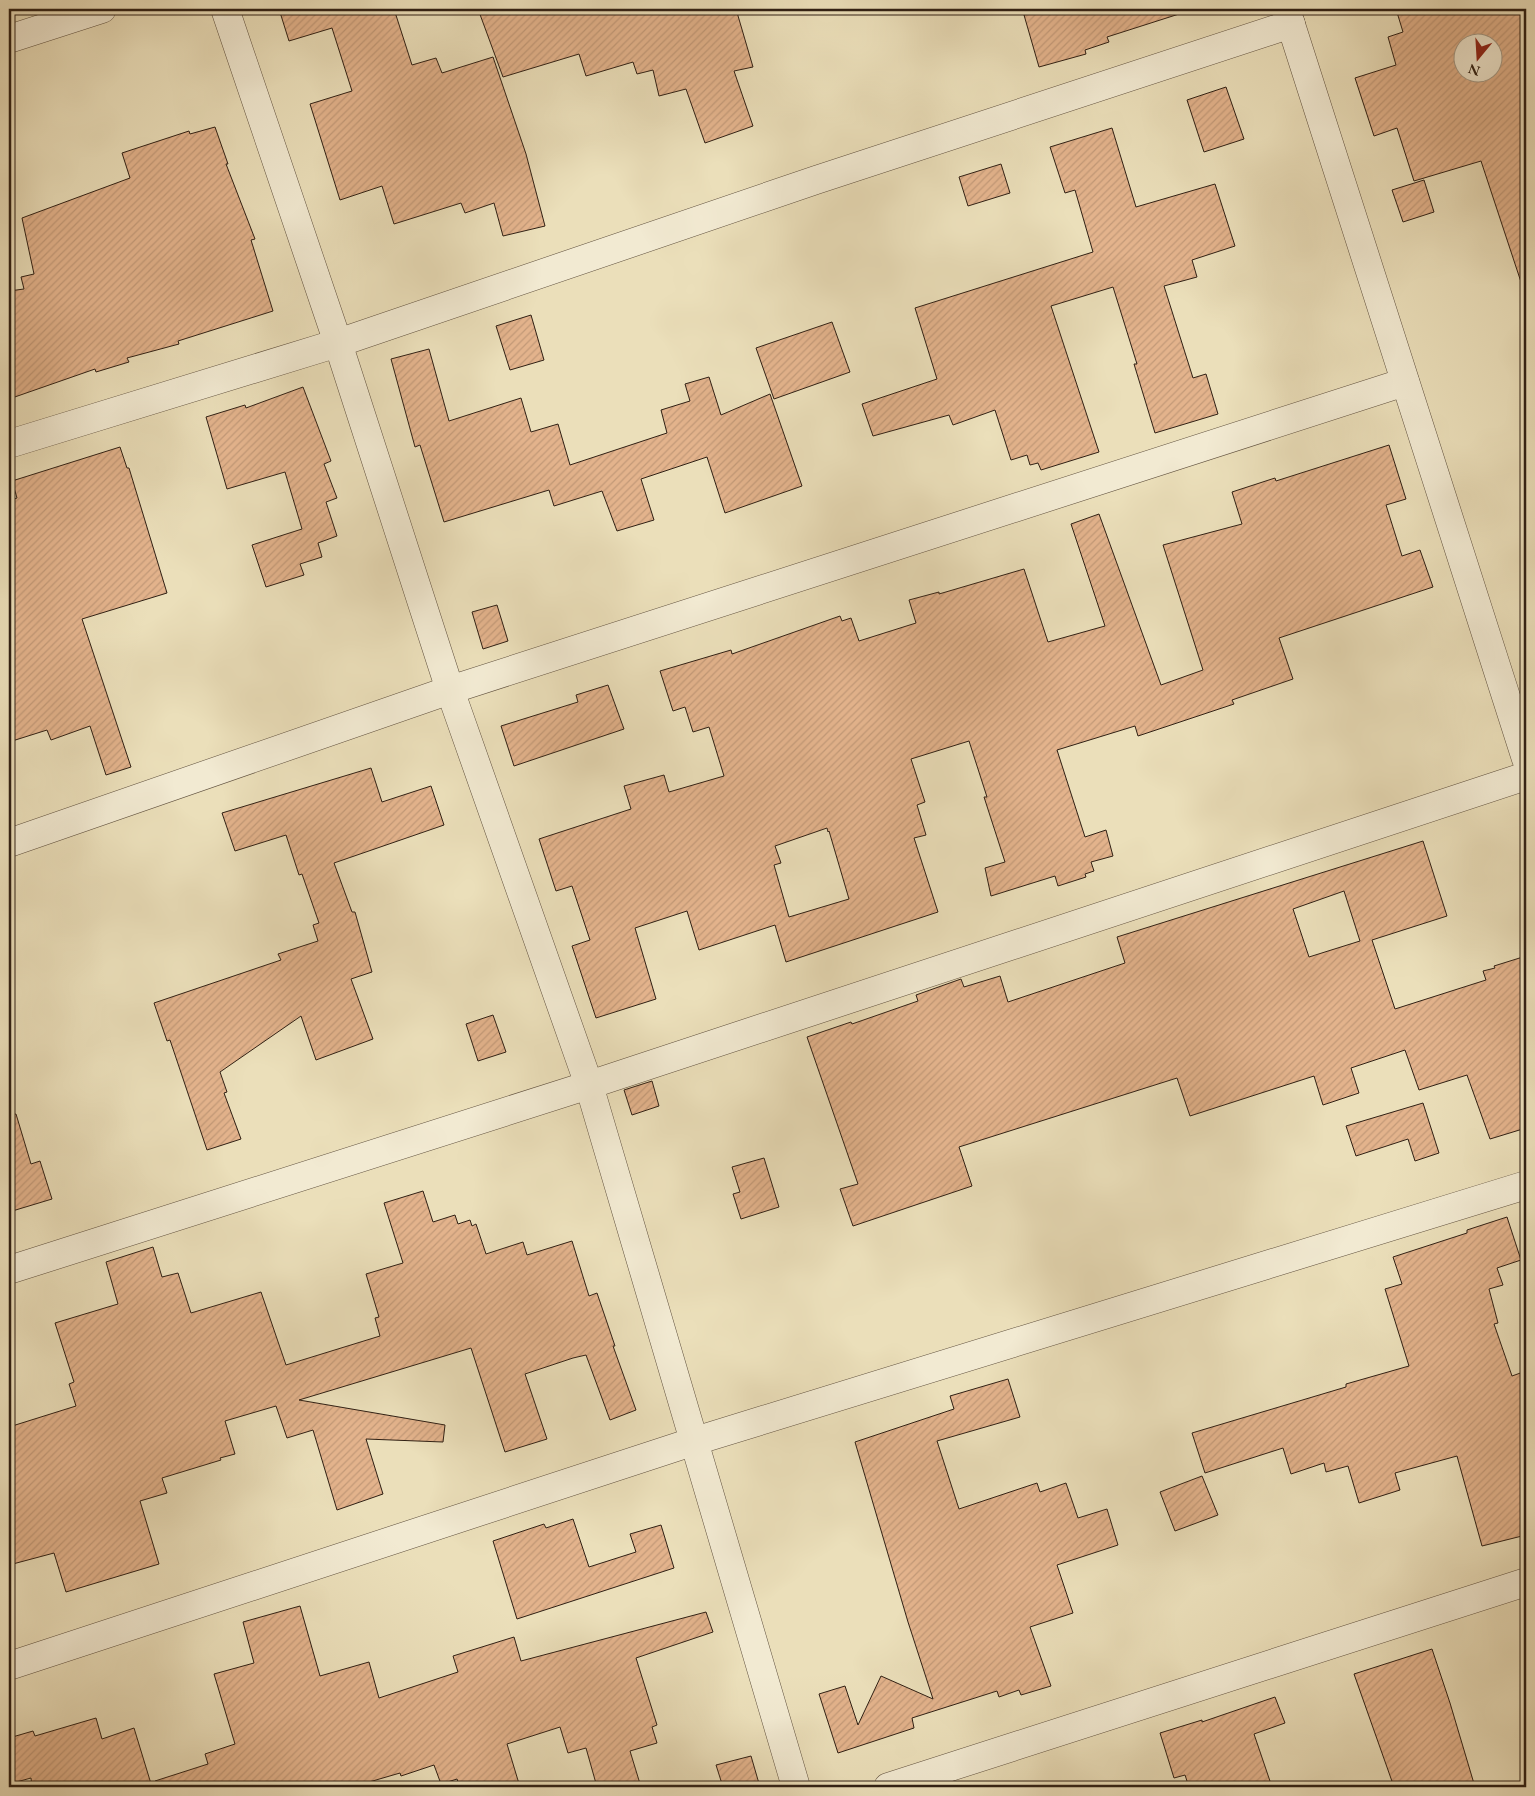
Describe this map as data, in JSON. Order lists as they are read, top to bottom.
{
  "north": "bottom"
}
